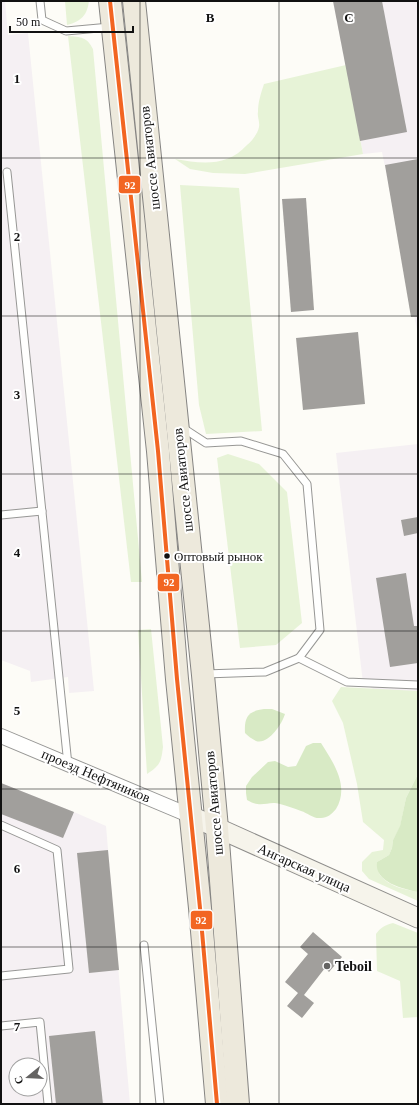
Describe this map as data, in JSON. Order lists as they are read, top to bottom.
{
  "streets": {
    "main road": ["шоссе Авиаторов", "Ангарская улица"],
    "street": ["проезд Нефтяников"]
  },
  "crossings": [
    ["шоссе Авиаторов", "проезд Нефтяников"],
    ["шоссе Авиаторов", "Ангарская улица"],
    ["проезд Нефтяников", "Ангарская улица"]
  ],
  "places": ["Оптовый рынок", "Teboil"],
  "lines": ["transit line 92"],
  "scale_bar": "50 m",
  "north": "left",
  "grid": {
    "columns": ["B", "C"],
    "rows": [
      "1",
      "2",
      "3",
      "4",
      "5",
      "6",
      "7"
    ]
  }
}
